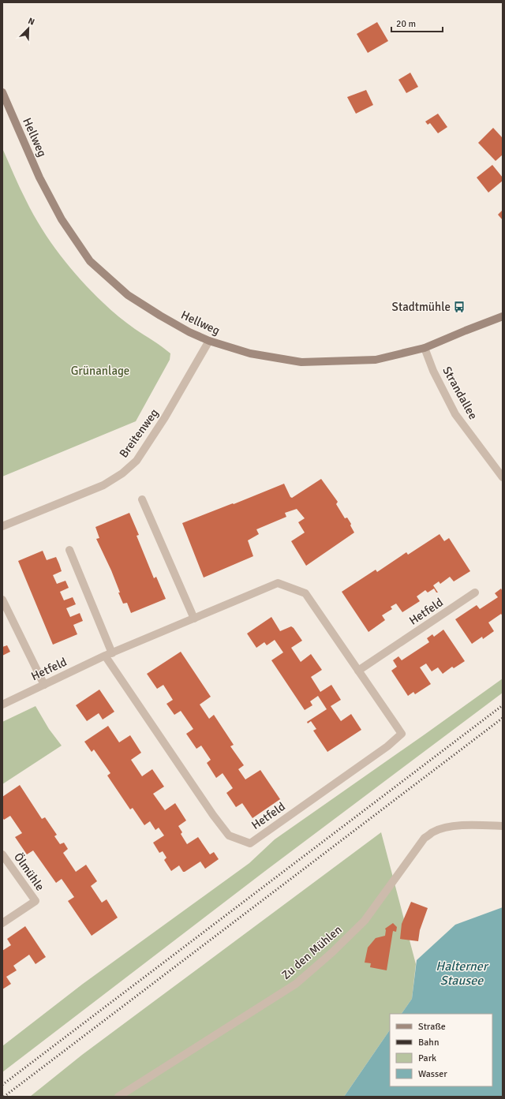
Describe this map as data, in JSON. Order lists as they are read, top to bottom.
{
  "streets": {
    "street": [
      "Hellweg",
      "Strandallee",
      "Breitenweg",
      "Hetfeld",
      "Ölmühle",
      "Zu den Mühlen"
    ]
  },
  "crossings": [
    ["Hellweg", "Strandallee"],
    ["Hellweg", "Breitenweg"]
  ],
  "water": ["Halterner Stausee"],
  "parks": ["Grünanlage"],
  "places": {
    "bus stop": ["Stadtmühle"]
  },
  "legend": [
    "Straße",
    "Bahn",
    "Park",
    "Wasser"
  ],
  "scale_bar": "20 m",
  "north": "top right"
}
